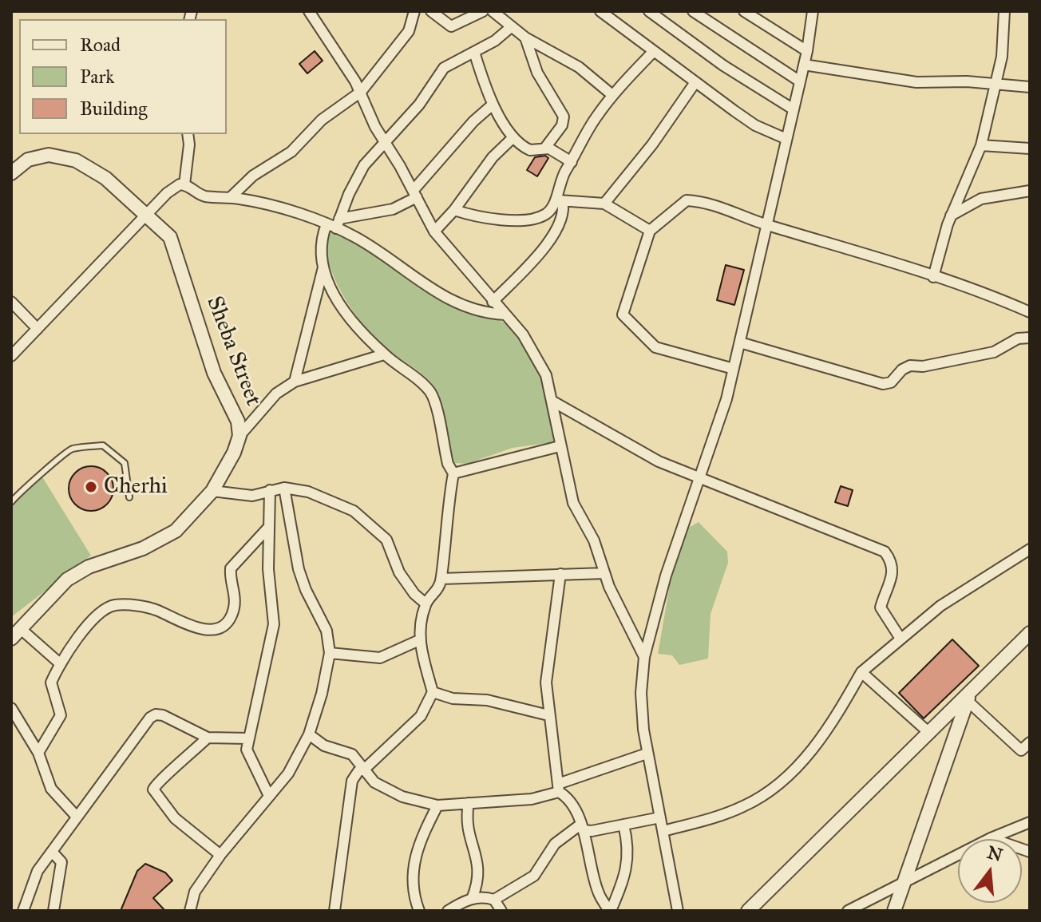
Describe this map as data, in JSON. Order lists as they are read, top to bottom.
{
  "streets": {
    "street": ["Sheba Street"]
  },
  "places": ["Cherhi"],
  "legend": ["Road", "Park", "Building"],
  "north": "top"
}
